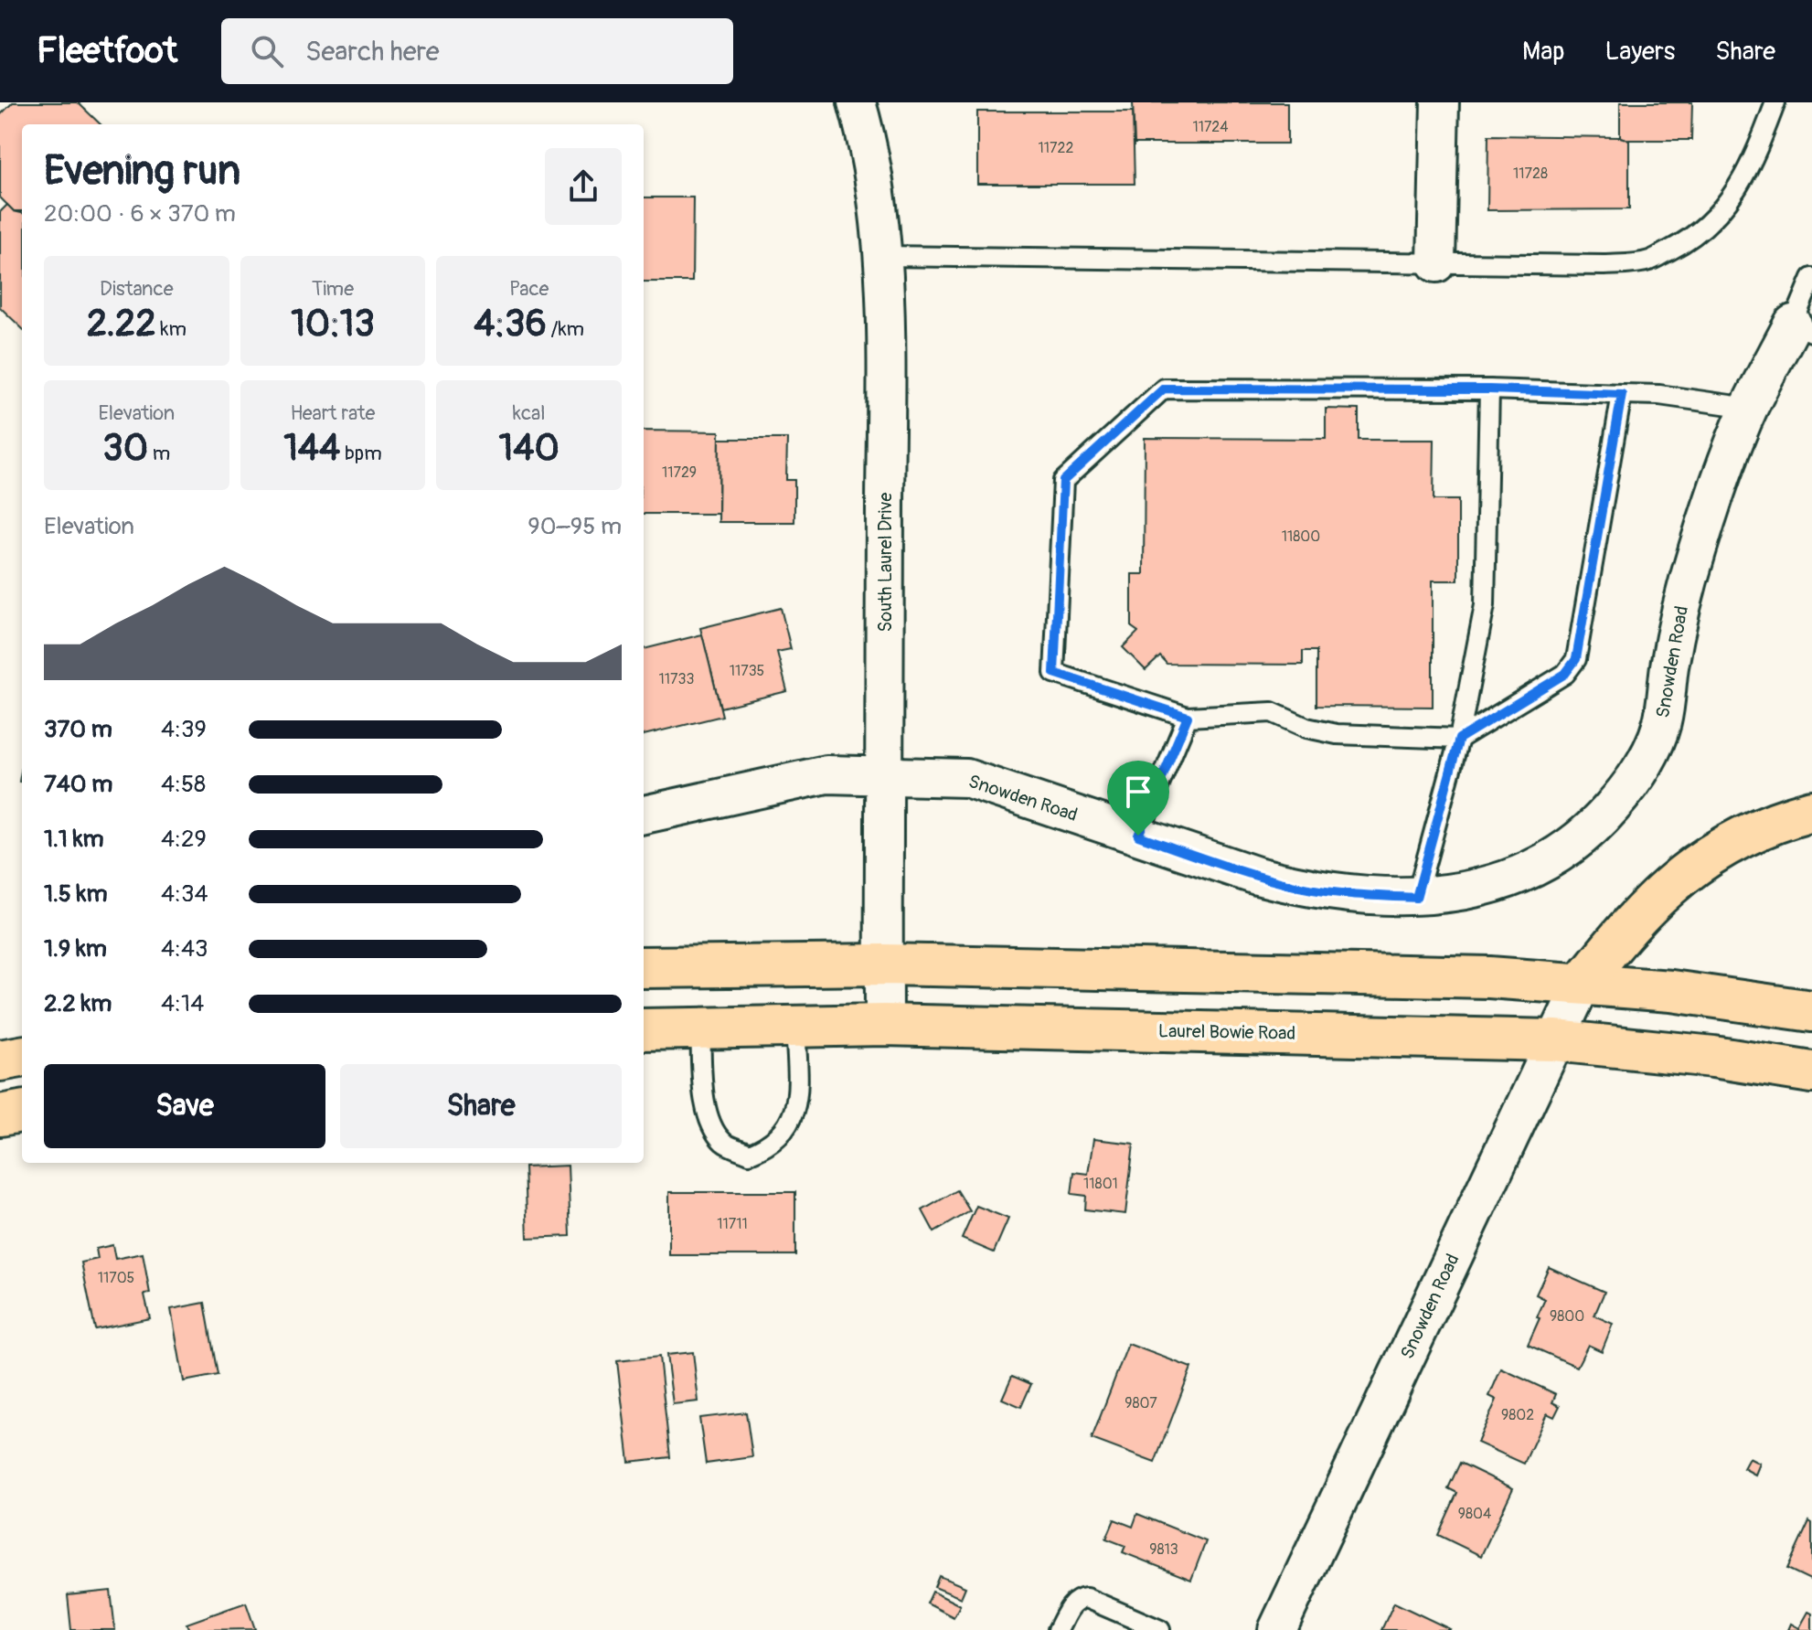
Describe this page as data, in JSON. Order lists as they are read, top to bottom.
{
  "streets": {
    "main road": ["Laurel Bowie Road"],
    "street": ["South Laurel Drive", "Snowden Road"]
  },
  "crossings": [
    ["South Laurel Drive", "Snowden Road"],
    ["South Laurel Drive", "Laurel Bowie Road"],
    ["Snowden Road", "Laurel Bowie Road"]
  ],
  "house_numbers": [
    "11724",
    "11722",
    "11728",
    "11729",
    "11800",
    "11735",
    "11733",
    "11801",
    "11711",
    "11705",
    "9800",
    "9807",
    "9802",
    "9804",
    "9813"
  ],
  "page": {
    "header": "Fleetfoot",
    "search": "Search here",
    "nav": ["Map", "Layers", "Share"],
    "heading": ["Evening run", "20:00 · 6 × 370 m"],
    "stats": [
      ["Distance", "2.22 km"],
      ["Time", "10:13"],
      ["Pace", "4:36 /km"],
      ["Elevation", "30 m"],
      ["Heart rate", "144 bpm"],
      ["kcal", "140"]
    ],
    "chart": ["Elevation", "90–95 m"],
    "list": [
      {
        "name": "370 m",
        "note": "4:39"
      },
      {
        "name": "740 m",
        "note": "4:58"
      },
      {
        "name": "1.1 km",
        "note": "4:29"
      },
      {
        "name": "1.5 km",
        "note": "4:34"
      },
      {
        "name": "1.9 km",
        "note": "4:43"
      },
      {
        "name": "2.2 km",
        "note": "4:14"
      }
    ],
    "buttons": ["Save", "Share"]
  }
}
